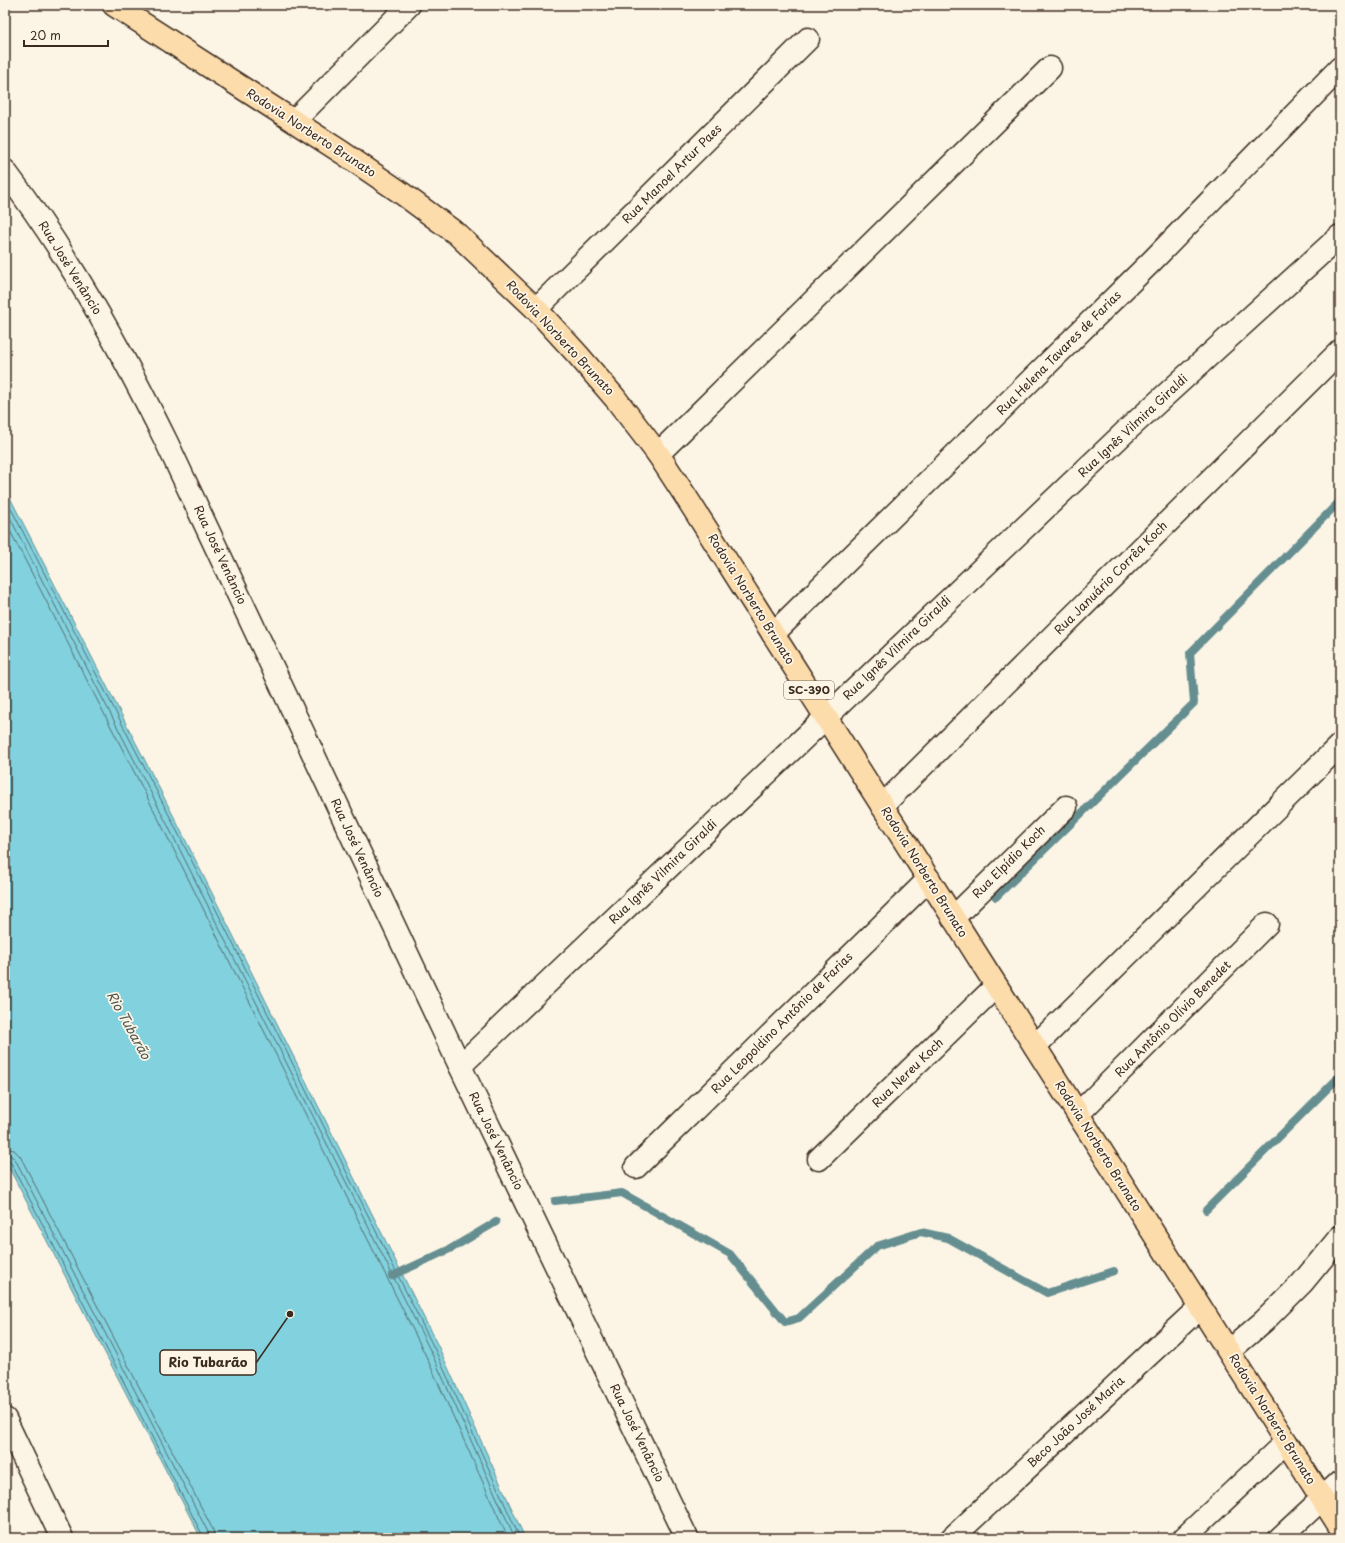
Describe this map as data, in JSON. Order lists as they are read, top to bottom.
{
  "streets": {
    "main road": ["Rodovia Norberto Brunato", "SC-390"],
    "street": [
      "Rua Manoel Artur Paes",
      "Rua José Venâncio",
      "Rua Helena Tavares de Farias",
      "Rua Ignês Vilmira Giraldi",
      "Rua Januário Corrêa Koch",
      "Rua Elpídio Koch",
      "Rua Antônio Olívio Benedet",
      "Rua Leopoldino Antônio de Farias",
      "Rua Nereu Koch",
      "Beco João José Maria"
    ]
  },
  "crossings": [
    ["Rodovia Norberto Brunato", "Rua Manoel Artur Paes"],
    ["Rodovia Norberto Brunato", "Rua Helena Tavares de Farias"],
    ["Rodovia Norberto Brunato", "Rua Ignês Vilmira Giraldi"],
    ["Rodovia Norberto Brunato", "Rua Januário Corrêa Koch"],
    ["Rodovia Norberto Brunato", "Rua Elpídio Koch"],
    ["Rodovia Norberto Brunato", "Rua Antônio Olívio Benedet"],
    ["Rodovia Norberto Brunato", "Rua Leopoldino Antônio de Farias"],
    ["Rodovia Norberto Brunato", "Rua Nereu Koch"],
    ["Rodovia Norberto Brunato", "Beco João José Maria"],
    ["Rua José Venâncio", "Rua Ignês Vilmira Giraldi"]
  ],
  "water": ["Rio Tubarão"],
  "places": ["Rio Tubarão"],
  "scale_bar": "20 m"
}
